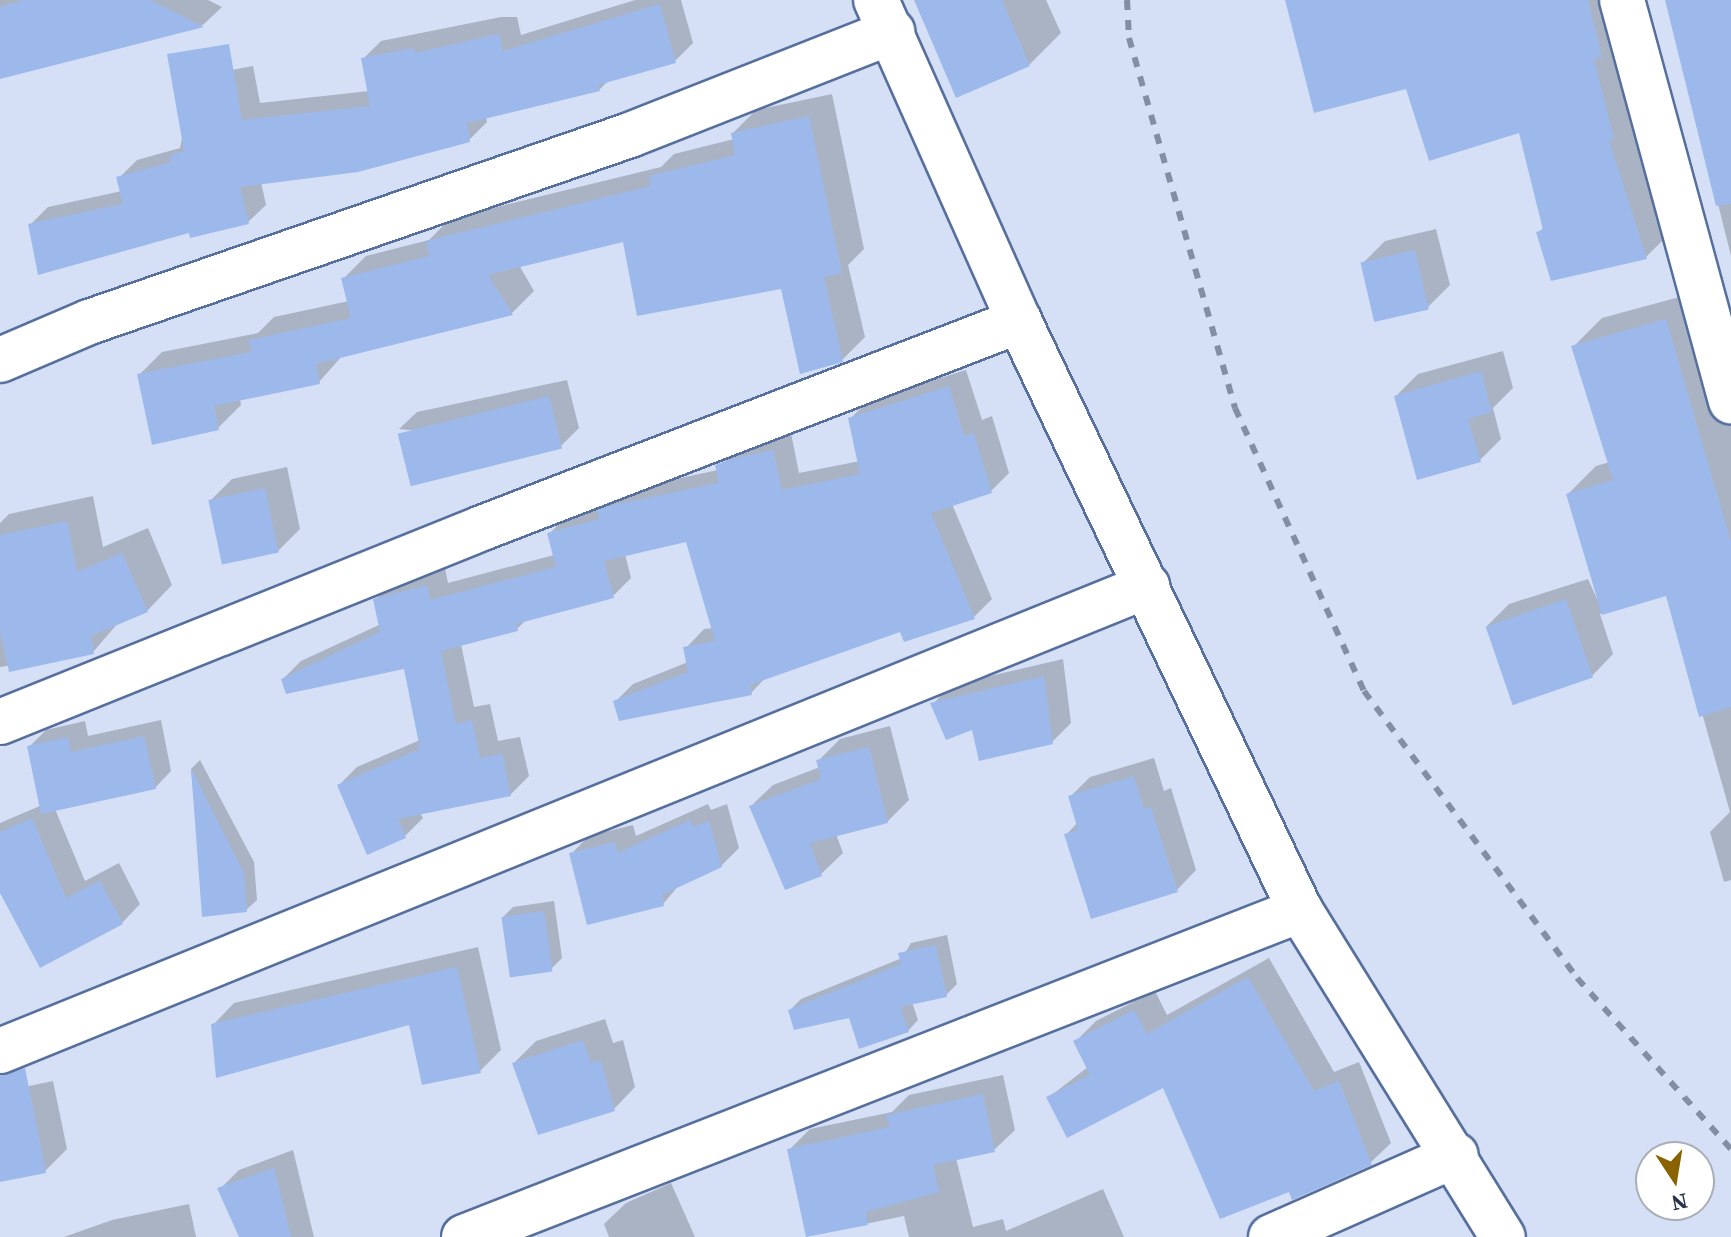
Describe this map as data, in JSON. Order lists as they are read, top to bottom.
{
  "north": "bottom"
}
